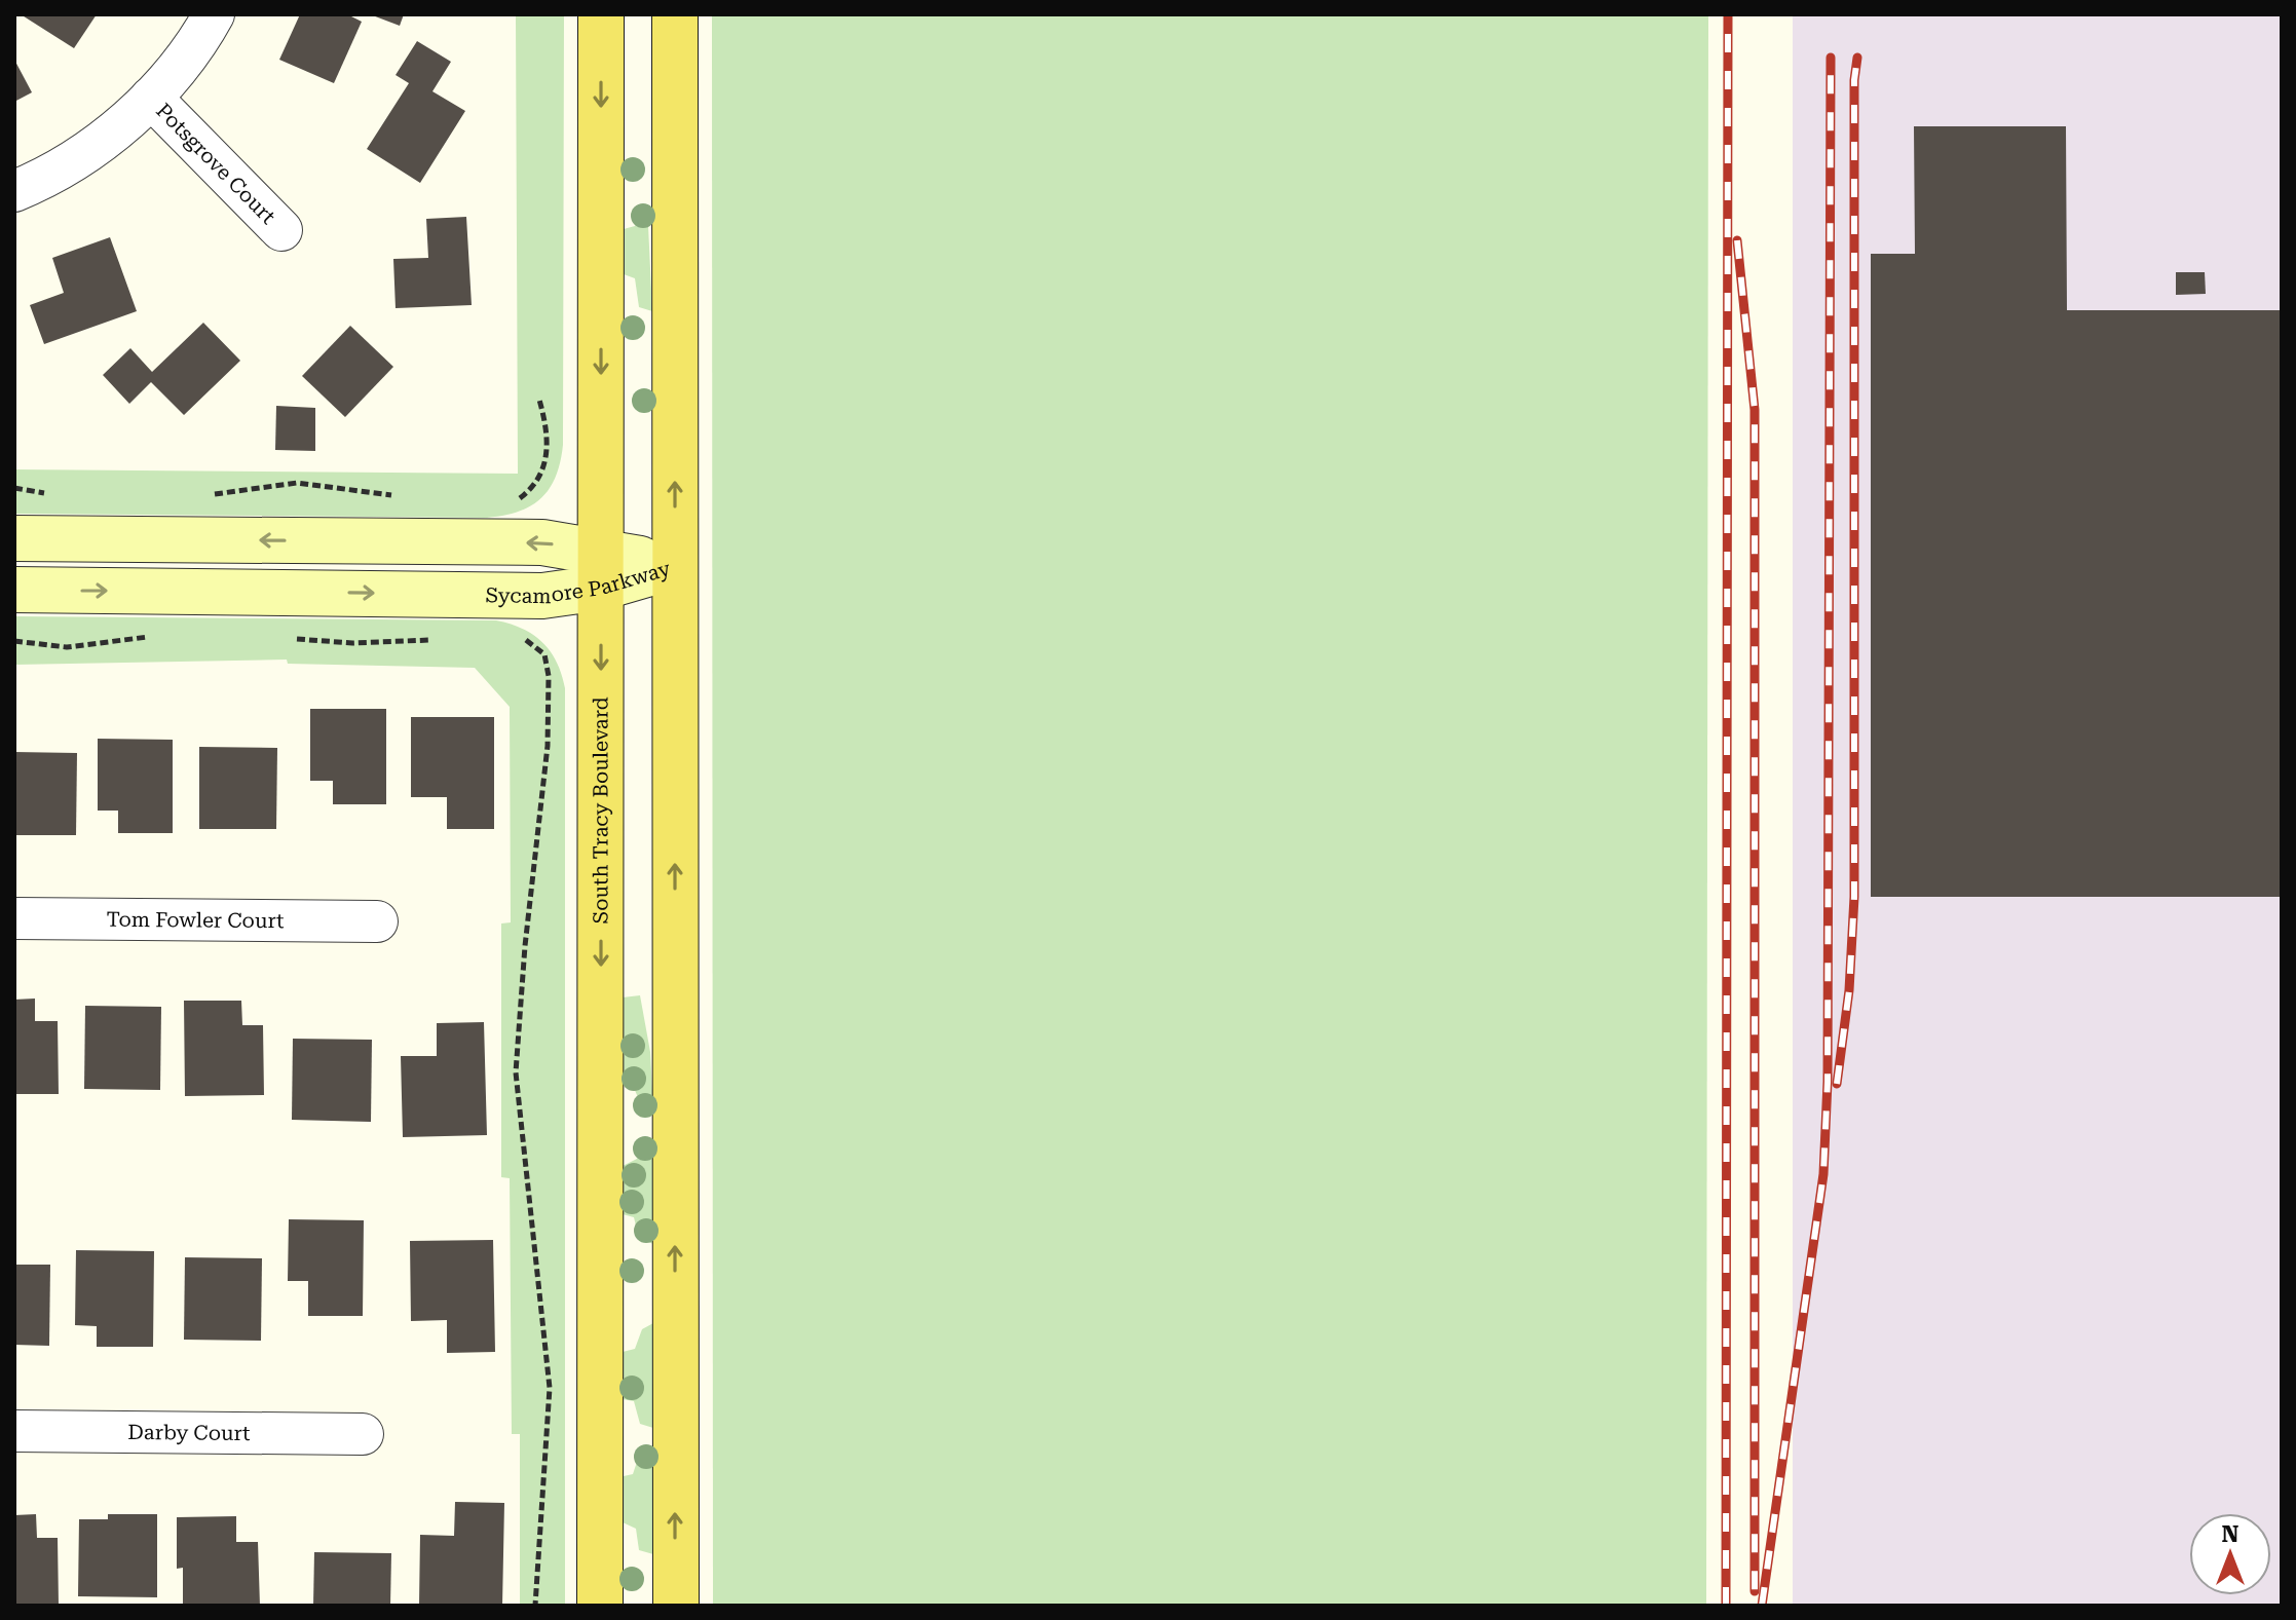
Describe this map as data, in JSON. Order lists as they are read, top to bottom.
{
  "streets": {
    "main road": ["Sycamore Parkway", "South Tracy Boulevard"],
    "street": ["Potsgrove Court", "Tom Fowler Court", "Darby Court"]
  },
  "crossings": [
    ["Sycamore Parkway", "South Tracy Boulevard"]
  ],
  "north": "top"
}
